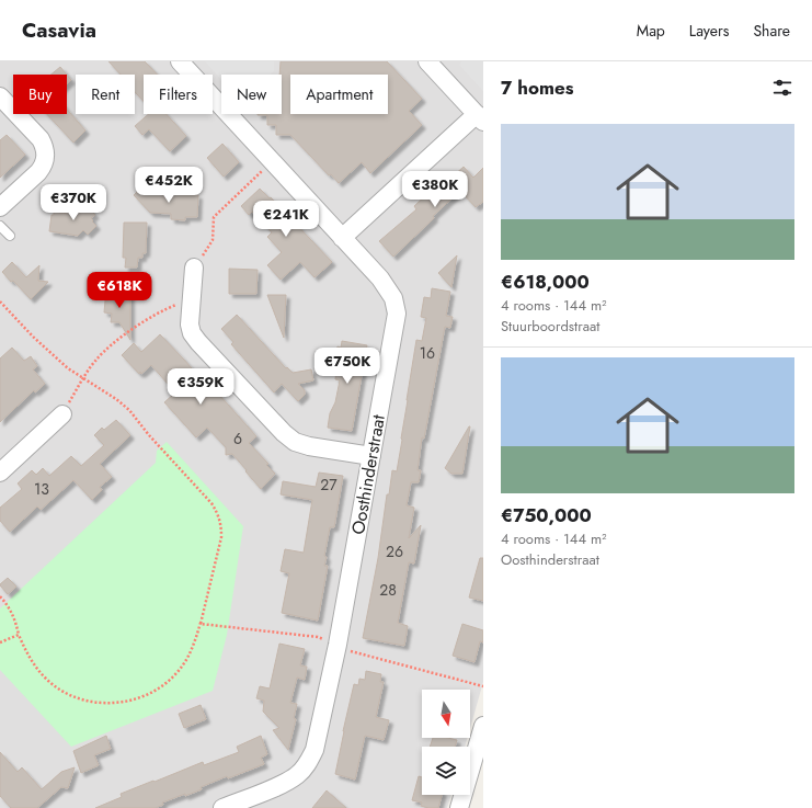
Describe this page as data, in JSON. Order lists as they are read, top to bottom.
{
  "streets": {
    "street": ["Oosthinderstraat"]
  },
  "house_numbers": [
    "16",
    "6",
    "27",
    "13",
    "26",
    "28"
  ],
  "north": "bottom",
  "page": {
    "header": "Casavia",
    "nav": ["Map", "Layers", "Share"],
    "heading": "7 homes",
    "chip": [
      "Buy",
      "Rent",
      "Filters",
      "New",
      "Apartment"
    ],
    "list": [
      {
        "name": "€618,000",
        "note": "4 rooms · 144 m² · Stuurboordstraat"
      },
      {
        "name": "€750,000",
        "note": "4 rooms · 144 m² · Oosthinderstraat"
      }
    ],
    "price": [
      "€452K",
      "€380K",
      "€370K",
      "€241K",
      "€618K",
      "€750K",
      "€359K"
    ]
  }
}
